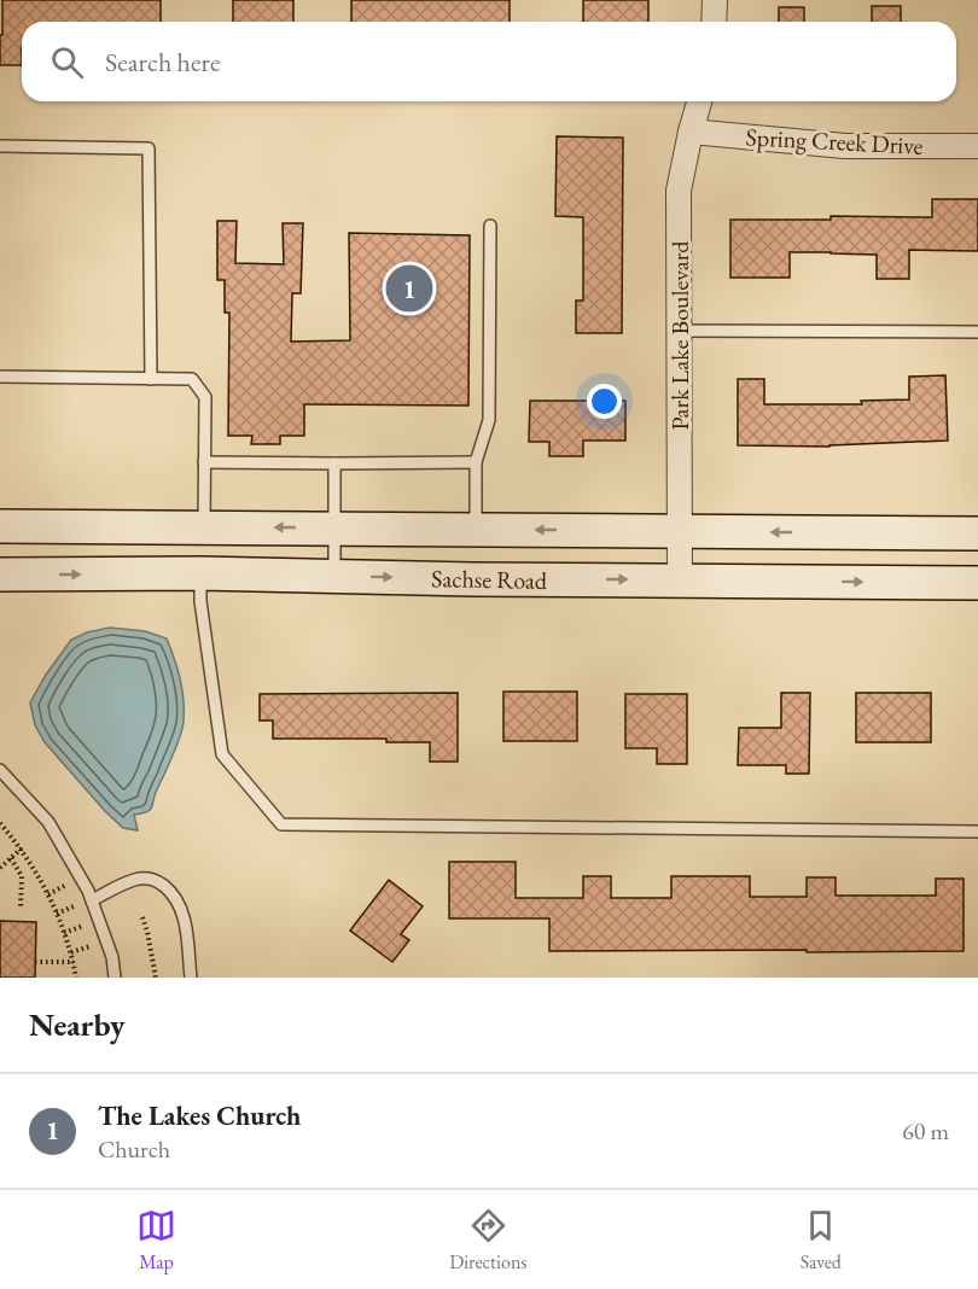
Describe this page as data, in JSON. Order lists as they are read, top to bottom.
{
  "streets": {
    "main road": ["Sachse Road"],
    "street": ["Spring Creek Drive", "Park Lake Boulevard"]
  },
  "crossings": [
    ["Spring Creek Drive", "Park Lake Boulevard"],
    ["Park Lake Boulevard", "Sachse Road"]
  ],
  "page": {
    "search": "Search here",
    "pins": "1",
    "heading": "Nearby",
    "list": [
      {
        "mark": "1",
        "name": "The Lakes Church",
        "note": "Church",
        "value": "60 m"
      }
    ],
    "nav": ["Map", "Directions", "Saved"]
  }
}
